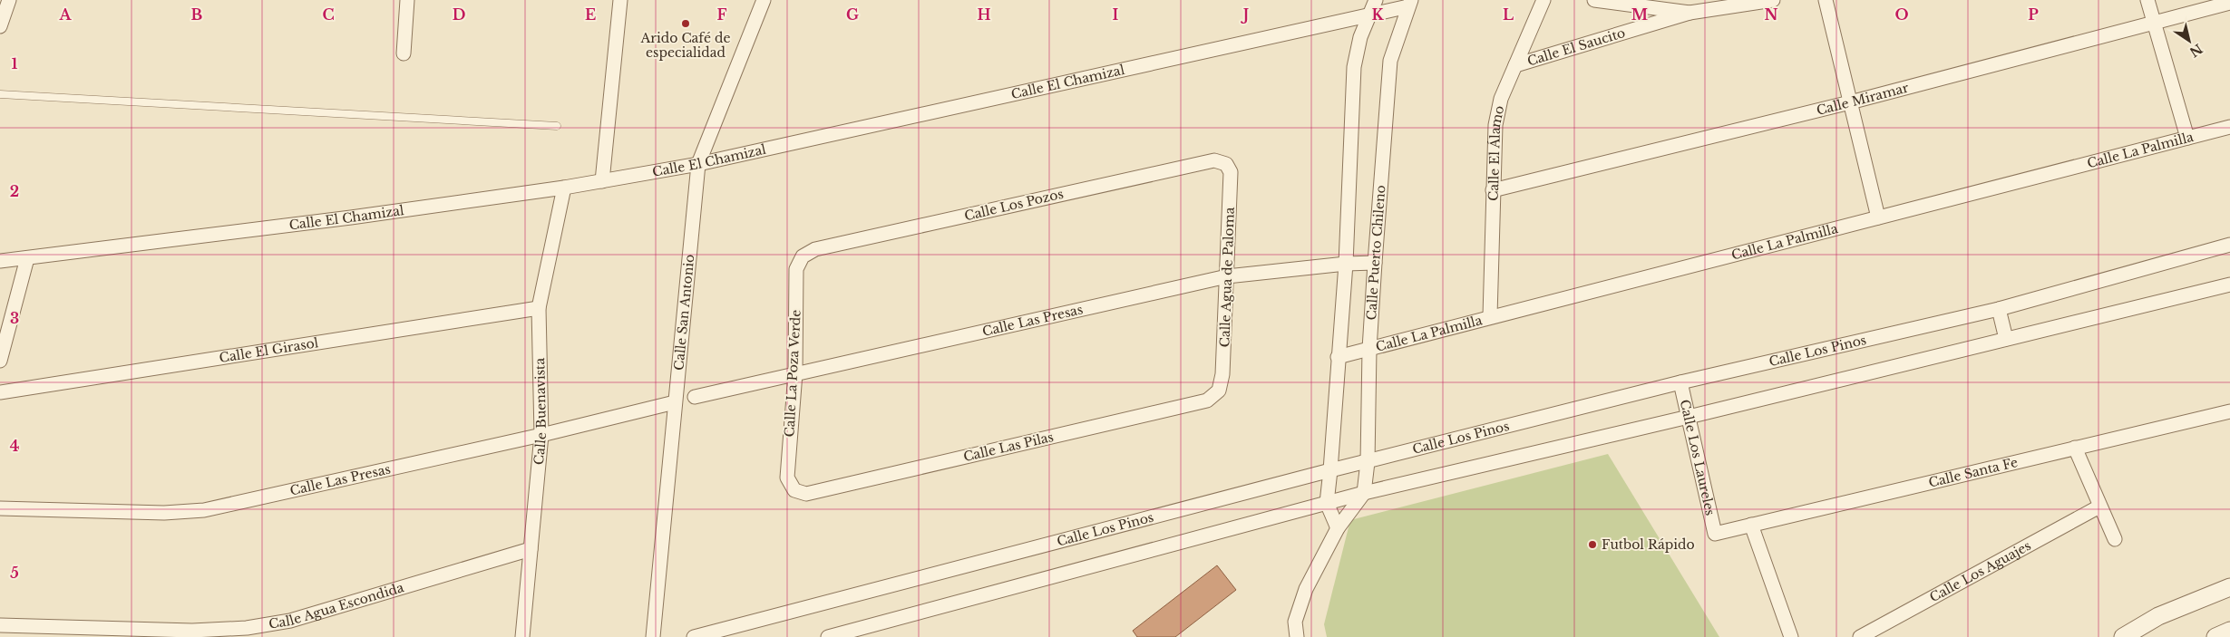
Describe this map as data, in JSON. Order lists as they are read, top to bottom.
{
  "streets": {
    "street": [
      "Calle El Saucito",
      "Calle El Chamizal",
      "Calle Miramar",
      "Calle La Palmilla",
      "Calle El Álamo",
      "Calle Los Pozos",
      "Calle Puerto Chileno",
      "Calle Agua de Paloma",
      "Calle San Antonio",
      "Calle Las Presas",
      "Calle El Girasol",
      "Calle Los Pinos",
      "Calle La Poza Verde",
      "Calle Buenavista",
      "Calle Las Pilas",
      "Calle Los Laureles",
      "Calle Santa Fe",
      "Calle Los Aguajes",
      "Calle Agua Escondida"
    ]
  },
  "crossings": [
    ["Calle El Saucito", "Calle El Álamo"],
    ["Calle El Chamizal", "Calle Puerto Chileno"],
    ["Calle El Chamizal", "Calle San Antonio"],
    ["Calle El Chamizal", "Calle Buenavista"],
    ["Calle Miramar", "Calle El Álamo"],
    ["Calle La Palmilla", "Calle El Álamo"],
    ["Calle La Palmilla", "Calle Puerto Chileno"],
    ["Calle Los Pozos", "Calle Agua de Paloma"],
    ["Calle Los Pozos", "Calle La Poza Verde"],
    ["Calle Puerto Chileno", "Calle Las Presas"],
    ["Calle Puerto Chileno", "Calle Los Pinos"],
    ["Calle Agua de Paloma", "Calle Las Presas"],
    ["Calle Agua de Paloma", "Calle Las Pilas"],
    ["Calle San Antonio", "Calle Las Presas"],
    ["Calle Las Presas", "Calle La Poza Verde"],
    ["Calle Las Presas", "Calle Buenavista"],
    ["Calle El Girasol", "Calle Buenavista"],
    ["Calle Los Pinos", "Calle Los Laureles"],
    ["Calle La Poza Verde", "Calle Las Pilas"],
    ["Calle Buenavista", "Calle Agua Escondida"],
    ["Calle Los Laureles", "Calle Santa Fe"]
  ],
  "places": ["Arido Café de especialidad", "Futbol Rápido"],
  "north": "bottom right",
  "grid": {
    "columns": [
      "A",
      "B",
      "C",
      "D",
      "E",
      "F",
      "G",
      "H",
      "I",
      "J",
      "K",
      "L",
      "M",
      "N",
      "O",
      "P"
    ],
    "rows": [
      "1",
      "2",
      "3",
      "4",
      "5"
    ]
  }
}
